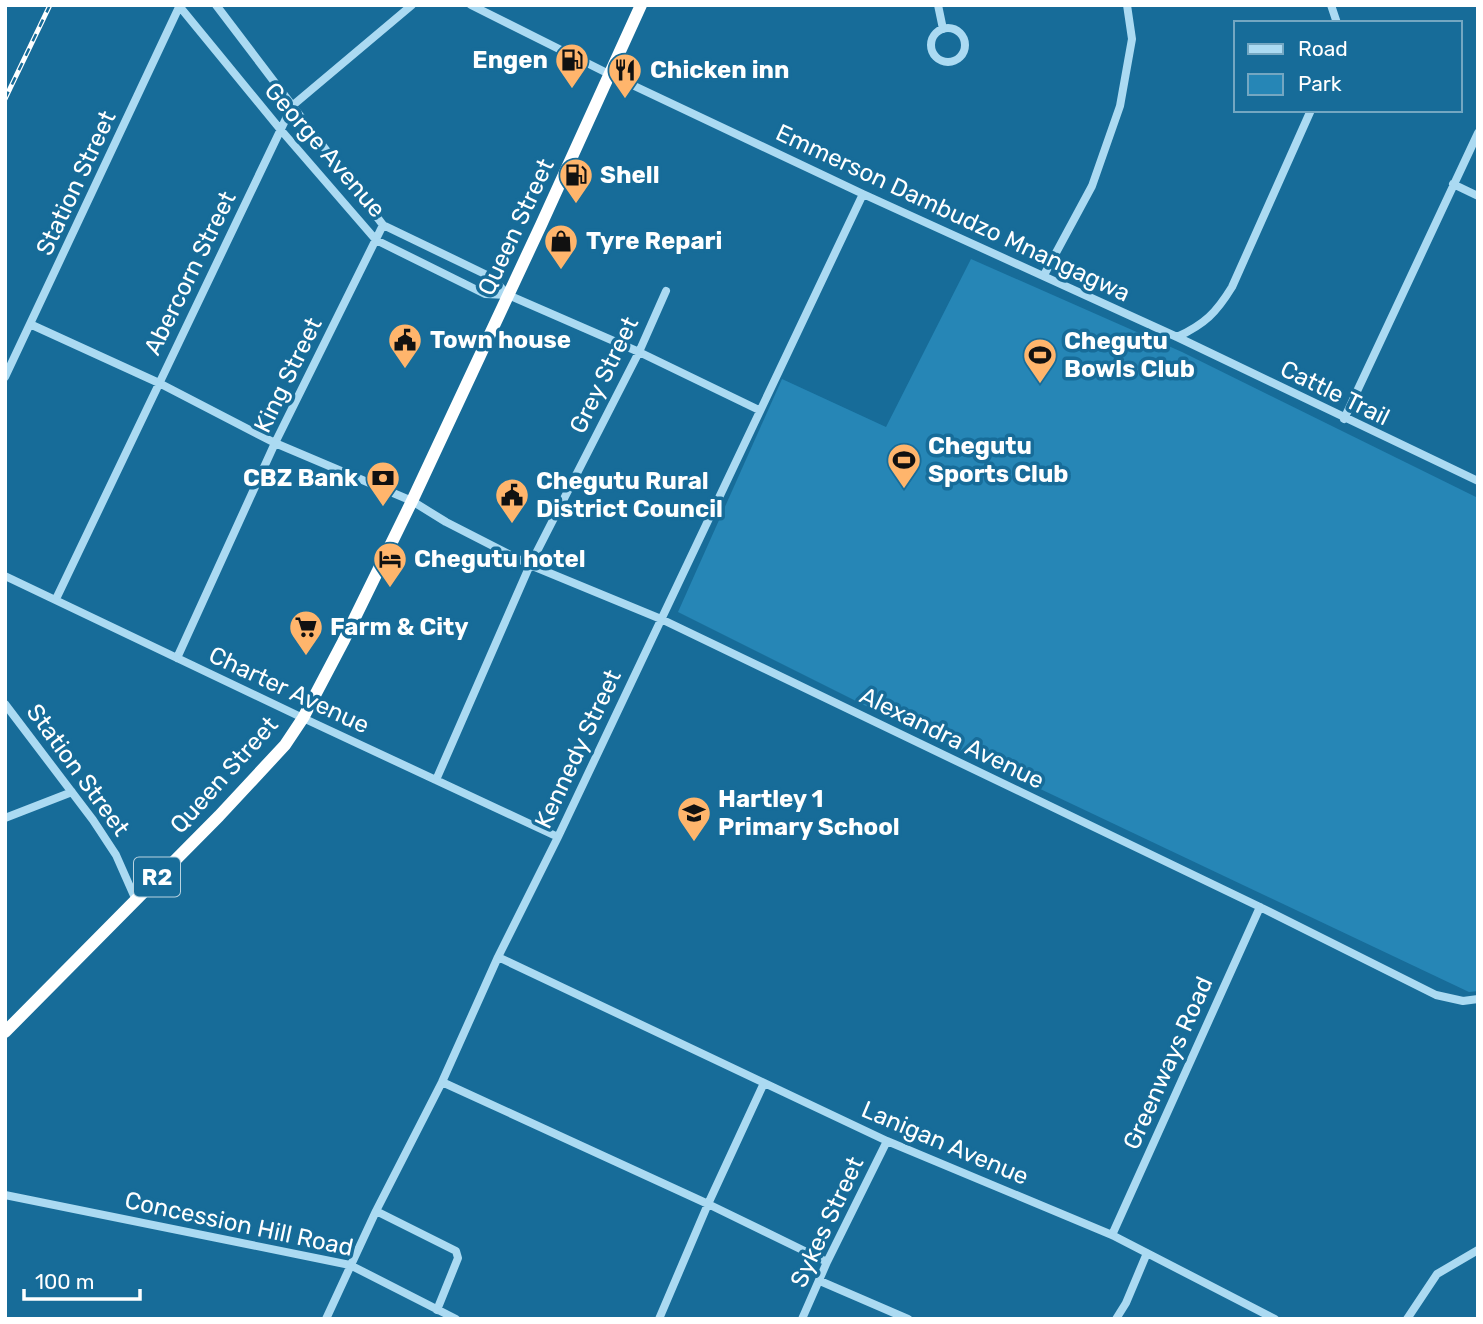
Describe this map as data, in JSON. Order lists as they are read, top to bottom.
{
  "streets": {
    "highway": ["Queen Street", "R2"],
    "street": [
      "George Avenue",
      "Station Street",
      "Emmerson Dambudzo Mnangagwa",
      "Abercorn Street",
      "King Street",
      "Grey Street",
      "Cattle Trail",
      "Charter Avenue",
      "Alexandra Avenue",
      "Kennedy Street",
      "Greenways Road",
      "Lanigan Avenue",
      "Sykes Street",
      "Concession Hill Road"
    ]
  },
  "crossings": [
    ["George Avenue", "Station Street"],
    ["George Avenue", "Queen Street"],
    ["George Avenue", "Abercorn Street"],
    ["George Avenue", "King Street"],
    ["George Avenue", "Grey Street"],
    ["George Avenue", "Kennedy Street"],
    ["Station Street", "Queen Street"],
    ["Station Street", "Alexandra Avenue"],
    ["Emmerson Dambudzo Mnangagwa", "Queen Street"],
    ["Emmerson Dambudzo Mnangagwa", "Cattle Trail"],
    ["Emmerson Dambudzo Mnangagwa", "Kennedy Street"],
    ["Queen Street", "Charter Avenue"],
    ["Queen Street", "Alexandra Avenue"],
    ["Abercorn Street", "Charter Avenue"],
    ["Abercorn Street", "Alexandra Avenue"],
    ["King Street", "Charter Avenue"],
    ["King Street", "Alexandra Avenue"],
    ["Grey Street", "Charter Avenue"],
    ["Grey Street", "Alexandra Avenue"],
    ["Charter Avenue", "Kennedy Street"],
    ["Alexandra Avenue", "Kennedy Street"],
    ["Alexandra Avenue", "Greenways Road"],
    ["Kennedy Street", "Lanigan Avenue"],
    ["Kennedy Street", "Concession Hill Road"],
    ["Greenways Road", "Lanigan Avenue"],
    ["Lanigan Avenue", "Sykes Street"]
  ],
  "places": {
    "fuel station": ["Engen", "Shell"],
    "restaurant": ["Chicken inn"],
    "shop": ["Tyre Repari"],
    "public building": ["Town house", "Chegutu Rural District Council"],
    "sports": ["Chegutu Bowls Club", "Chegutu Sports Club"],
    "bank": ["CBZ Bank"],
    "hotel": ["Chegutu hotel"],
    "supermarket": ["Farm & City"],
    "school or university": ["Hartley 1 Primary School"]
  },
  "legend": ["Road", "Park"],
  "scale_bar": "100 m"
}
